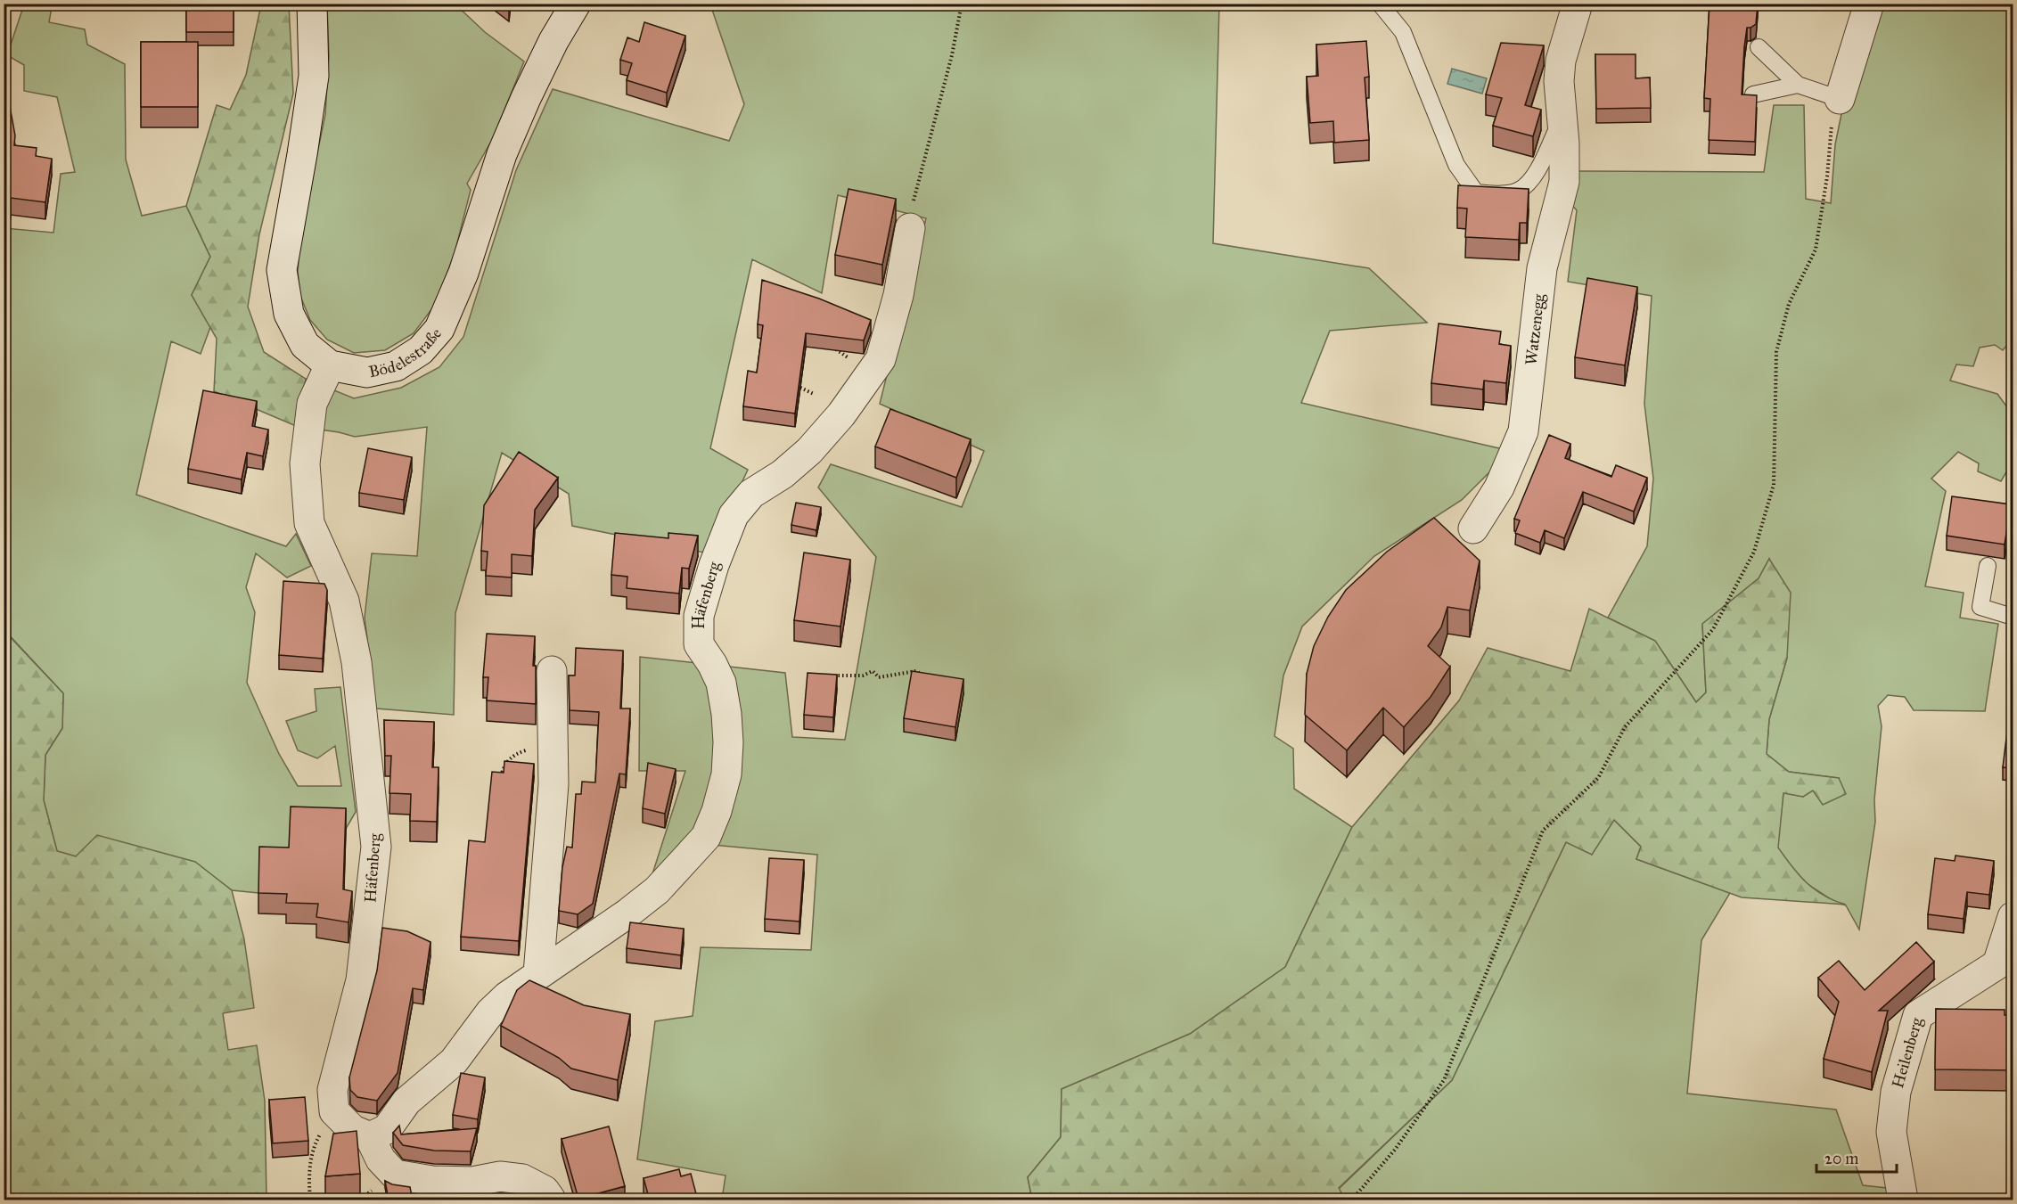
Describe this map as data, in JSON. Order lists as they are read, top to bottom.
{
  "streets": {
    "street": [
      "Watzenegg",
      "Bödelestraße",
      "Häfenberg",
      "Heilenberg"
    ]
  },
  "crossings": [
    ["Bödelestraße", "Häfenberg"]
  ],
  "scale_bar": "20 m"
}
